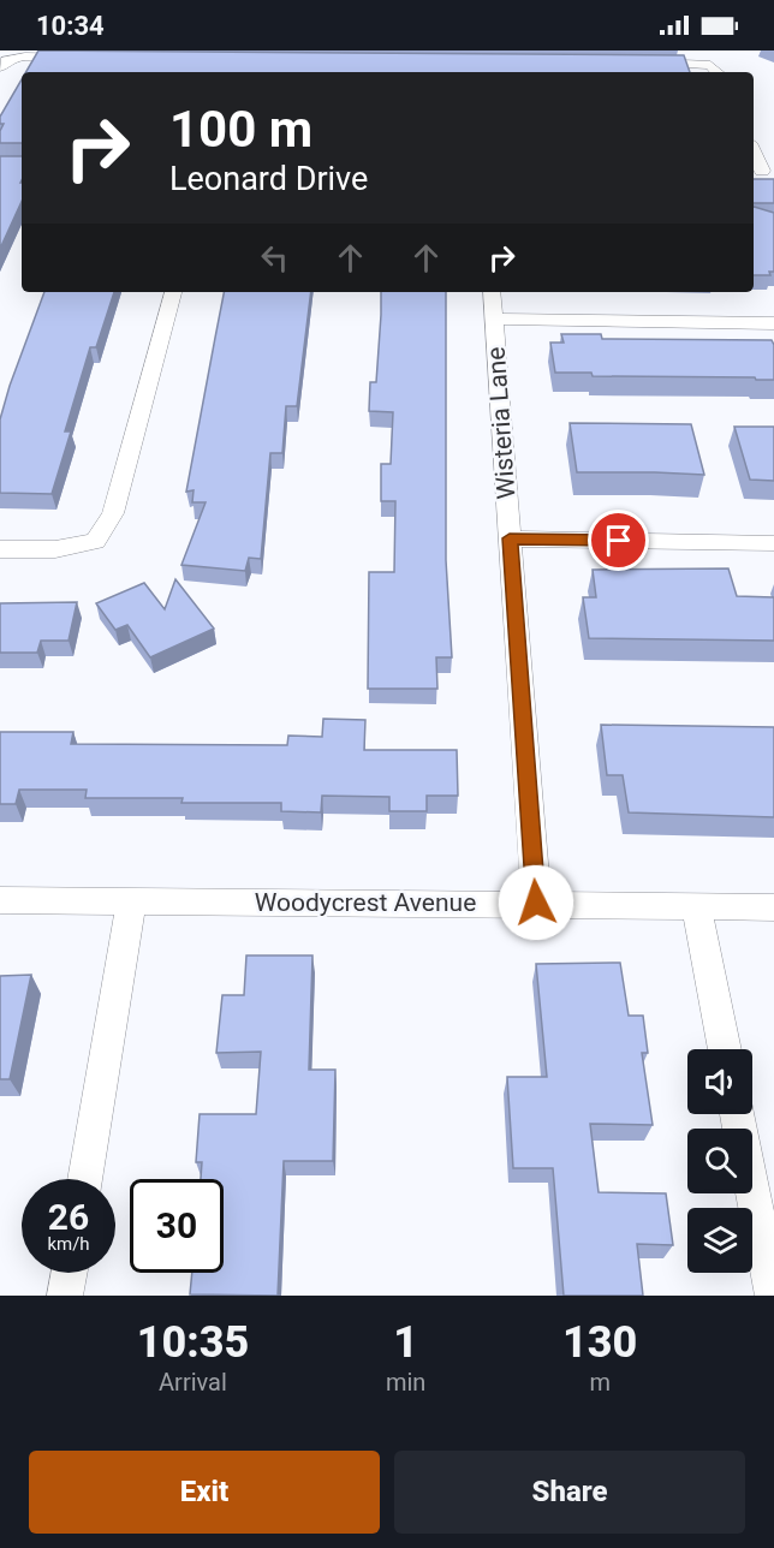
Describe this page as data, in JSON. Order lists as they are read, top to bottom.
{
  "streets": {
    "street": ["Wisteria Lane", "Woodycrest Avenue"]
  },
  "crossings": [
    ["Wisteria Lane", "Woodycrest Avenue"]
  ],
  "page": {
    "status": "10:34",
    "turn": ["100 m", "Leonard Drive"],
    "speed": "26 km/h",
    "limit": "30",
    "eta": [
      "10:35",
      "Arrival",
      "1",
      "min",
      "130",
      "m"
    ],
    "buttons": ["Exit", "Share"]
  }
}
